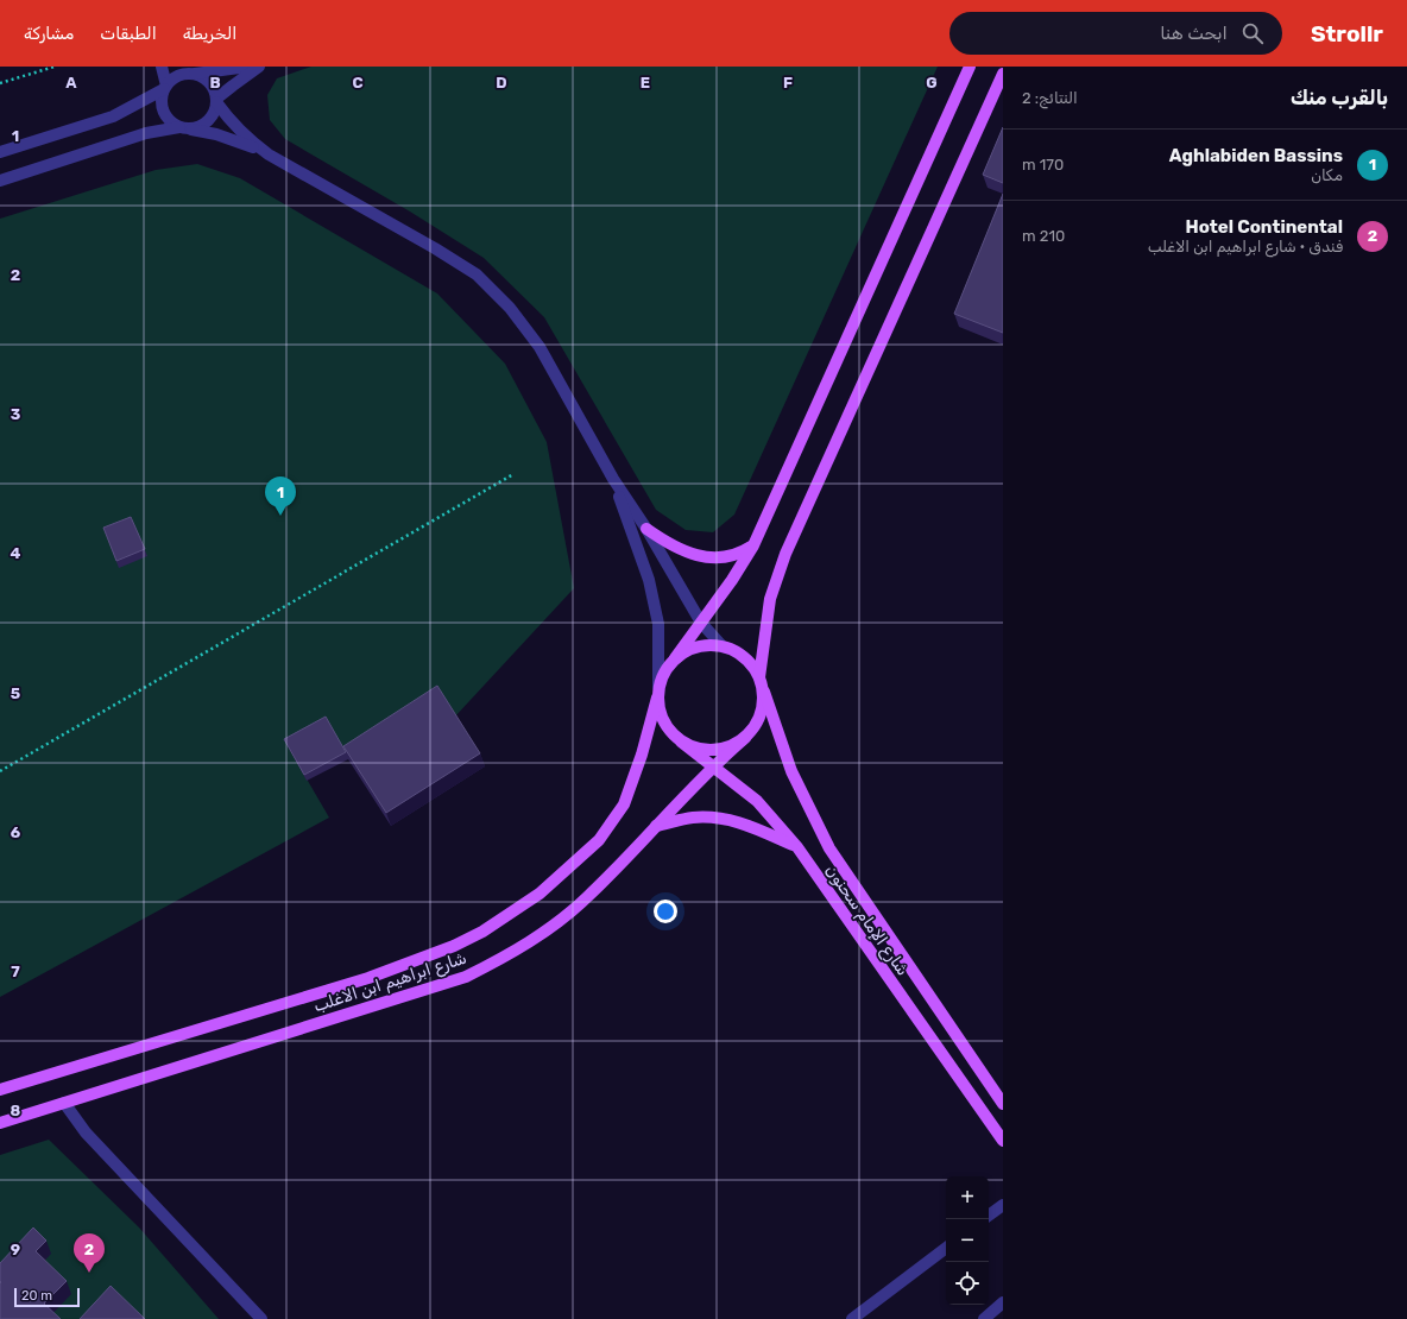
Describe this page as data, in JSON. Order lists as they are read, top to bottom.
{
  "streets": {
    "main road": ["شارع الإمام سحنون", "شارع ابراهيم ابن الاغلب"]
  },
  "crossings": [
    ["شارع الإمام سحنون", "شارع ابراهيم ابن الاغلب"]
  ],
  "scale_bar": "20 m",
  "page": {
    "header": "Strollr",
    "search": "ابحث هنا",
    "nav": ["الخريطة", "الطبقات", "مشاركة"],
    "heading": ["بالقرب منك", "النتائج: 2"],
    "list": [
      {
        "mark": "1",
        "name": "Aghlabiden Bassins",
        "note": "مكان",
        "value": "170 m"
      },
      {
        "mark": "2",
        "name": "Hotel Continental",
        "note": "فندق · شارع ابراهيم ابن الاغلب",
        "value": "210 m"
      }
    ],
    "pins": ["1", "2"],
    "map_buttons": ["+", "−"],
    "scale": "20 m"
  },
  "grid": {
    "columns": [
      "A",
      "B",
      "C",
      "D",
      "E",
      "F",
      "G"
    ],
    "rows": [
      "1",
      "2",
      "3",
      "4",
      "5",
      "6",
      "7",
      "8",
      "9"
    ]
  }
}
